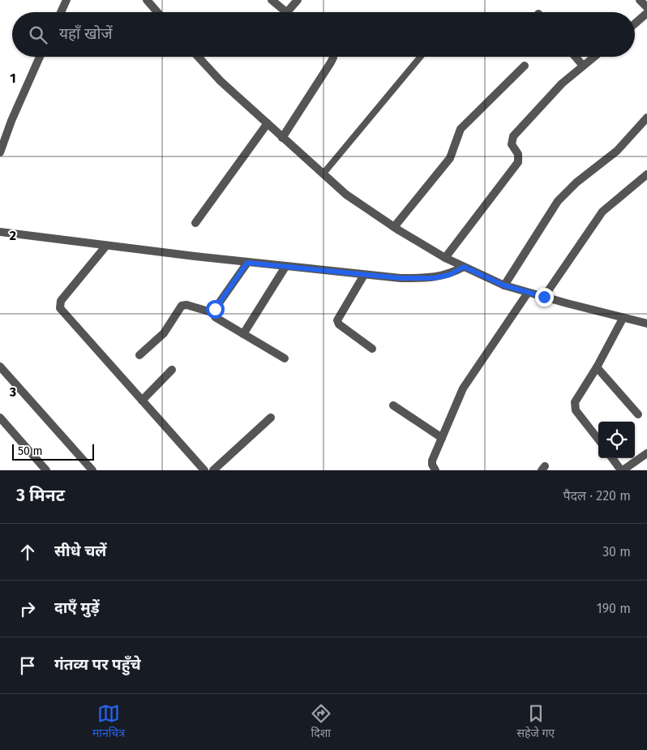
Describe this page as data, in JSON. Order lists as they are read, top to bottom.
{
  "scale_bar": "50 m",
  "page": {
    "search": "यहाँ खोजें",
    "scale": "50 m",
    "heading": ["3 मिनट", "पैदल · 220 m"],
    "list": [
      ["सीधे चलें", "30 m"],
      ["दाएँ मुड़ें", "190 m"],
      "गंतव्य पर पहुँचे"
    ],
    "nav": ["मानचित्र", "दिशा", "सहेजे गए"]
  },
  "grid": {
    "rows": ["1", "2", "3"]
  }
}
